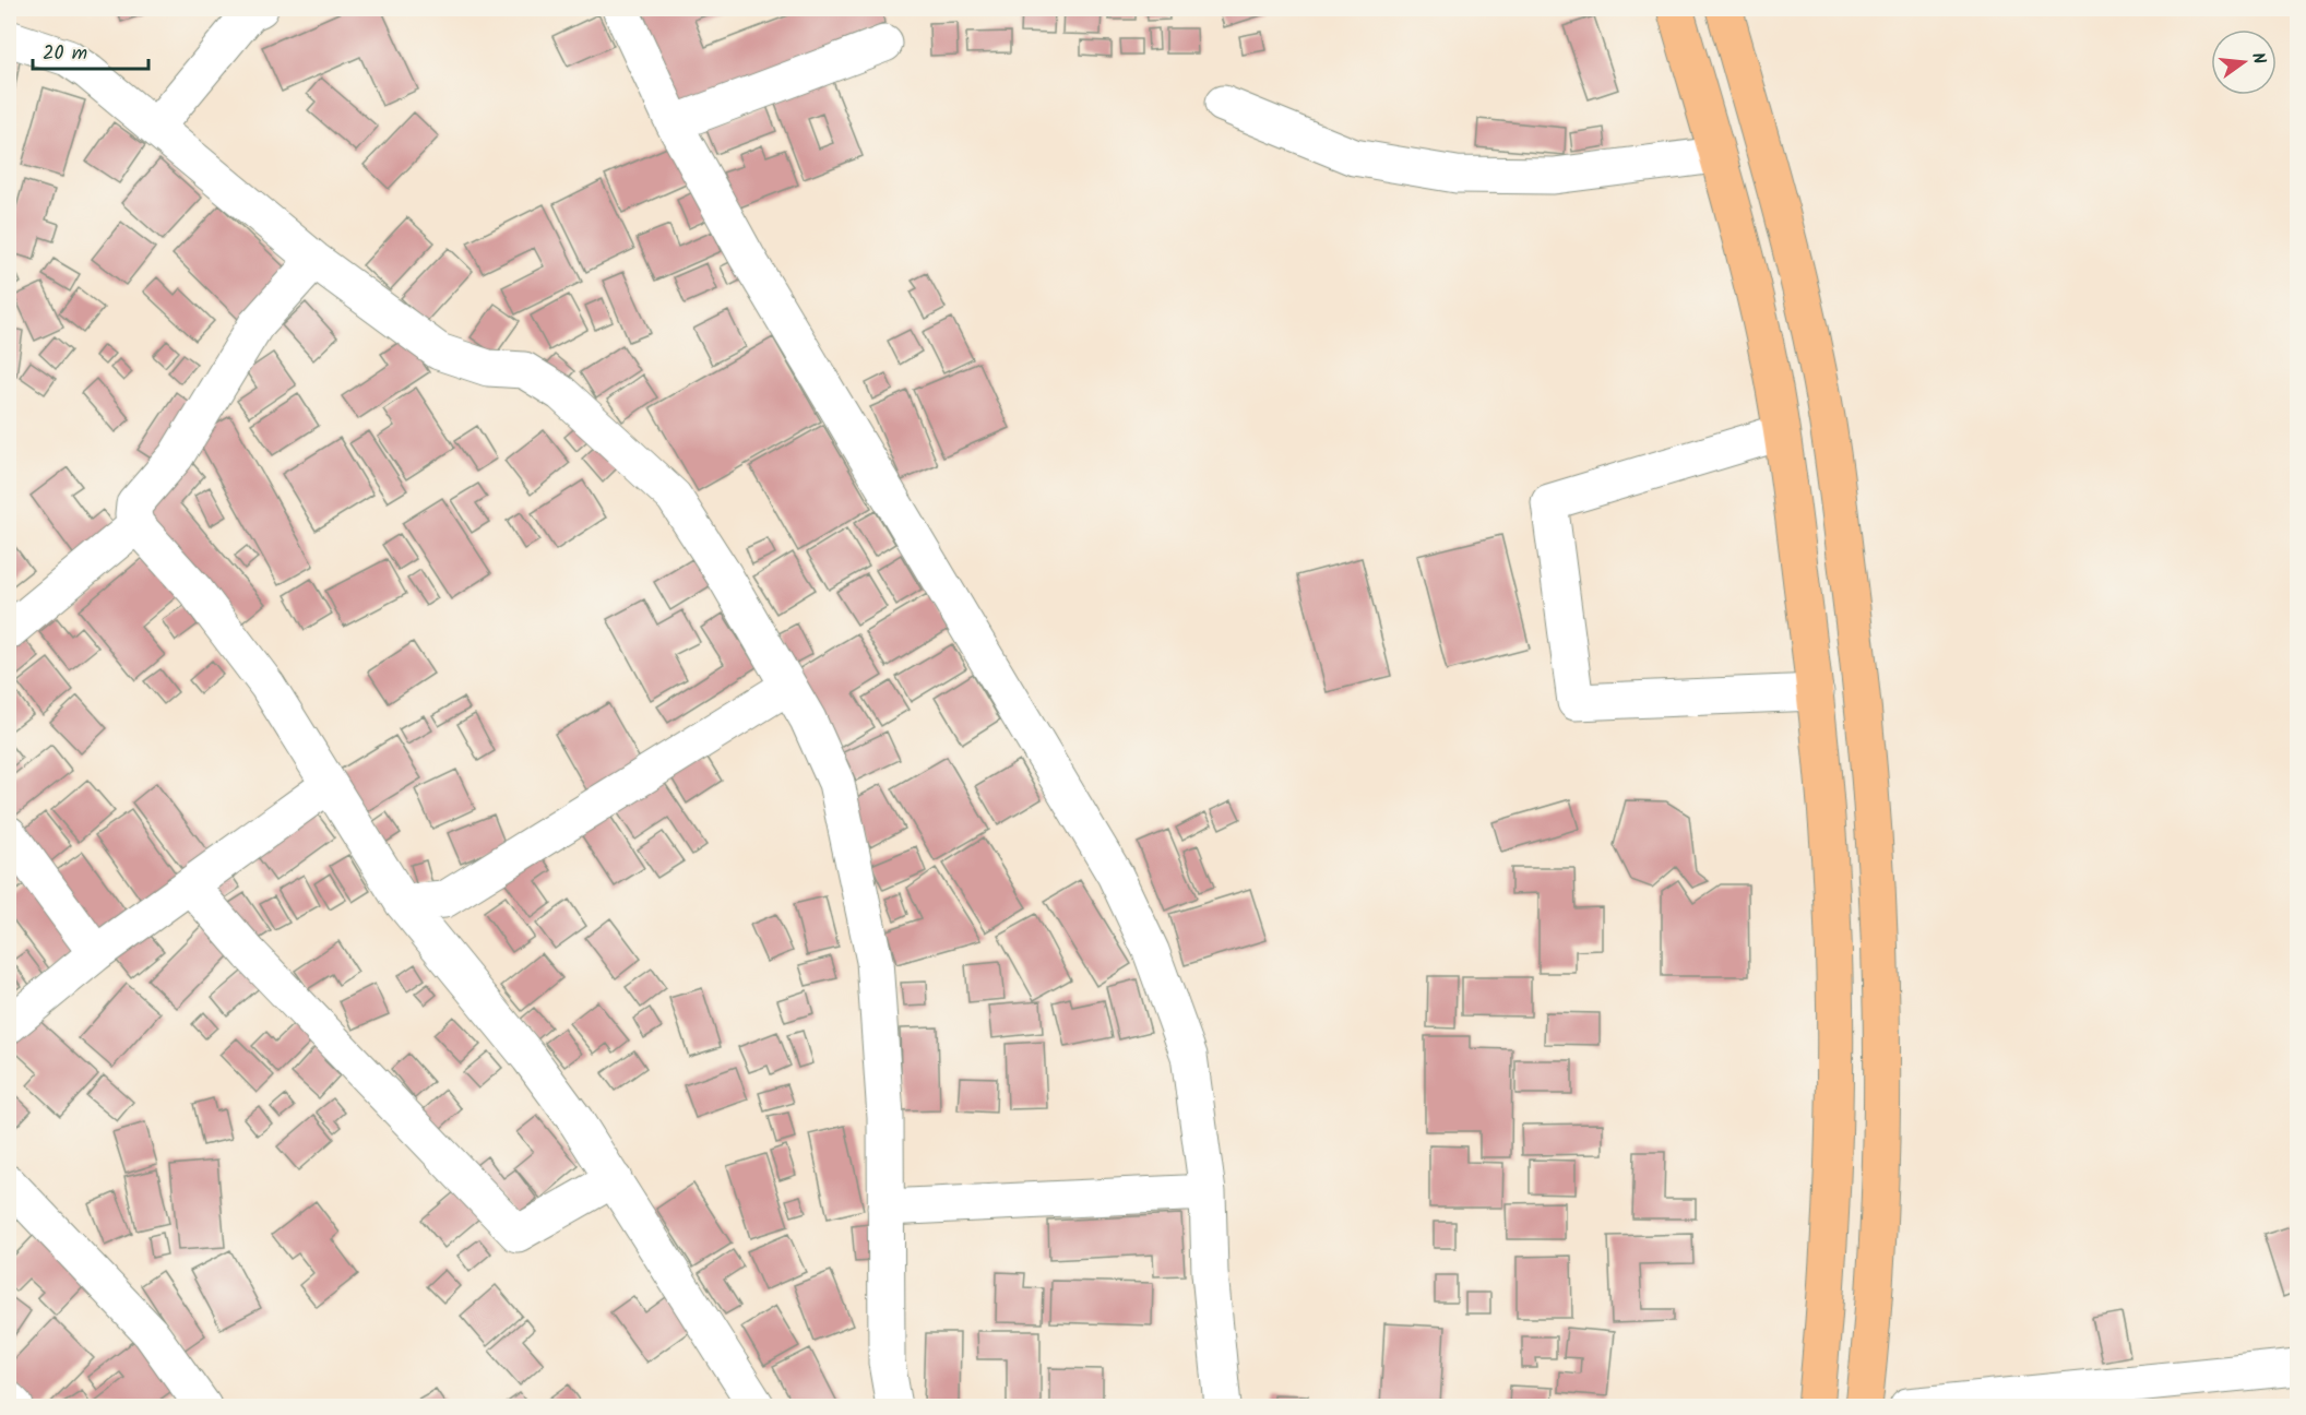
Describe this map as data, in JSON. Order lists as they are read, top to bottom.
{
  "scale_bar": "20 m",
  "north": "right"
}
